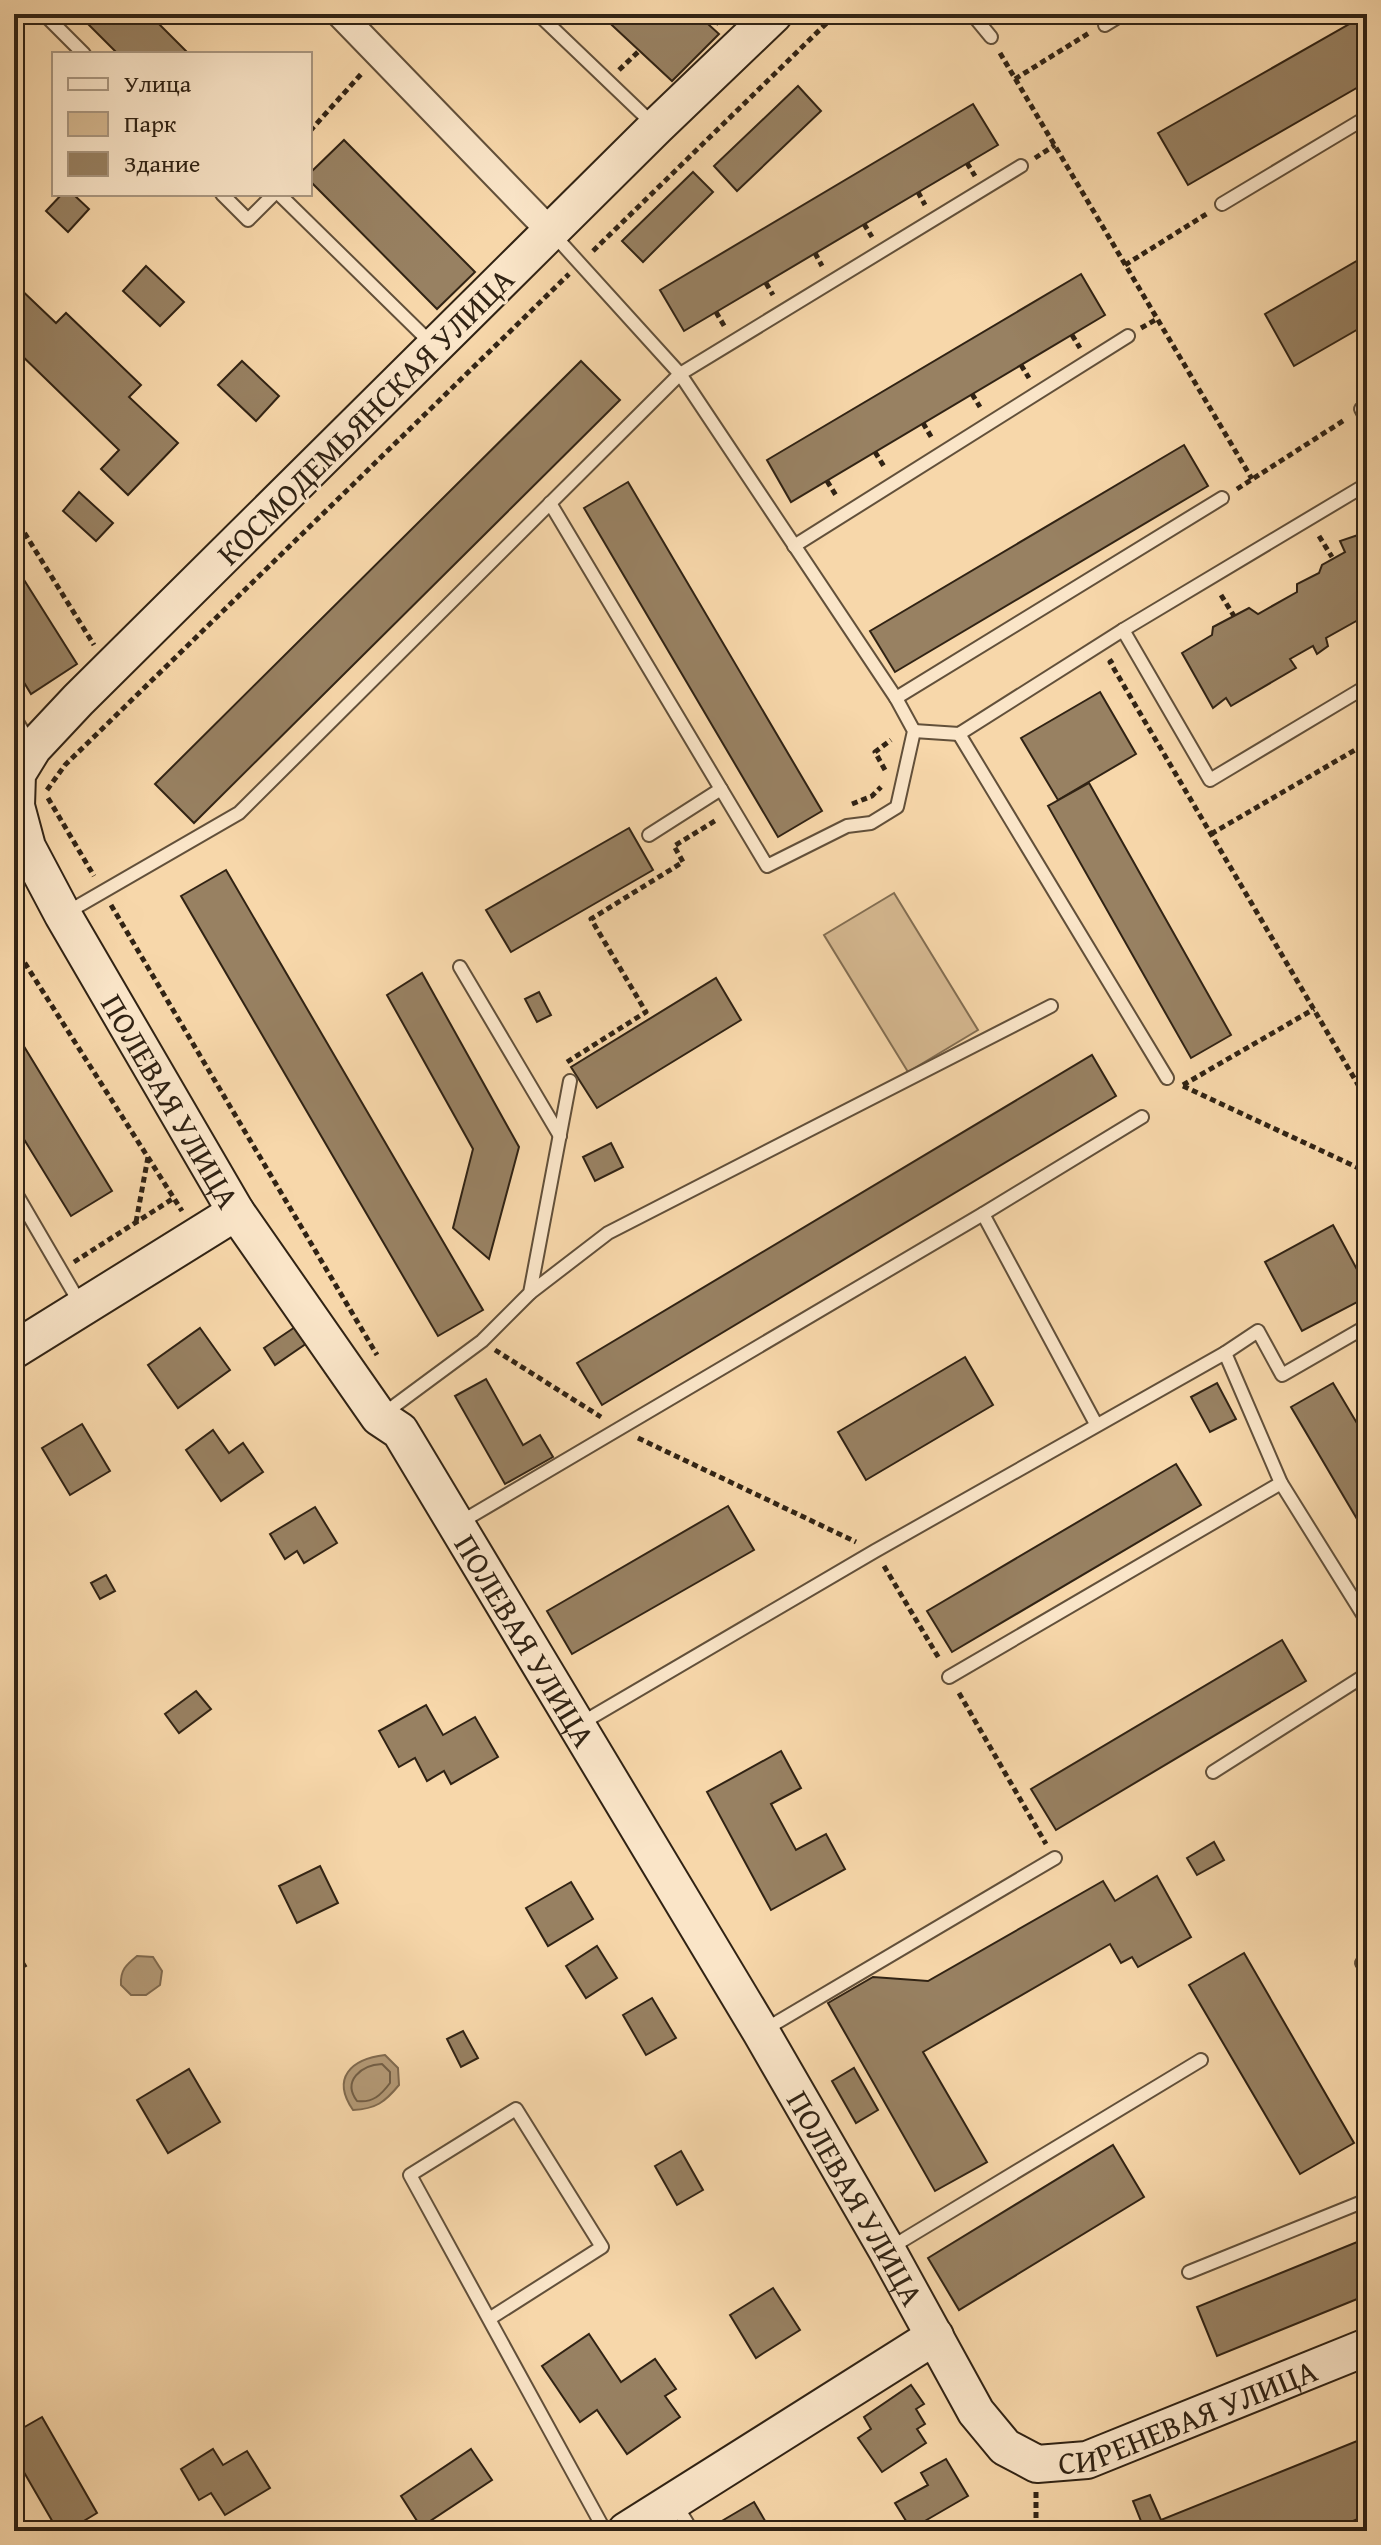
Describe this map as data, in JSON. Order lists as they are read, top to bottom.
{
  "streets": {
    "street": ["КОСМОДЕМЬЯНСКАЯ УЛИЦА", "ПОЛЕВАЯ УЛИЦА", "СИРЕНЕВАЯ УЛИЦА"]
  },
  "crossings": [
    ["КОСМОДЕМЬЯНСКАЯ УЛИЦА", "ПОЛЕВАЯ УЛИЦА"],
    ["ПОЛЕВАЯ УЛИЦА", "СИРЕНЕВАЯ УЛИЦА"]
  ],
  "legend": ["Улица", "Парк", "Здание"]
}
